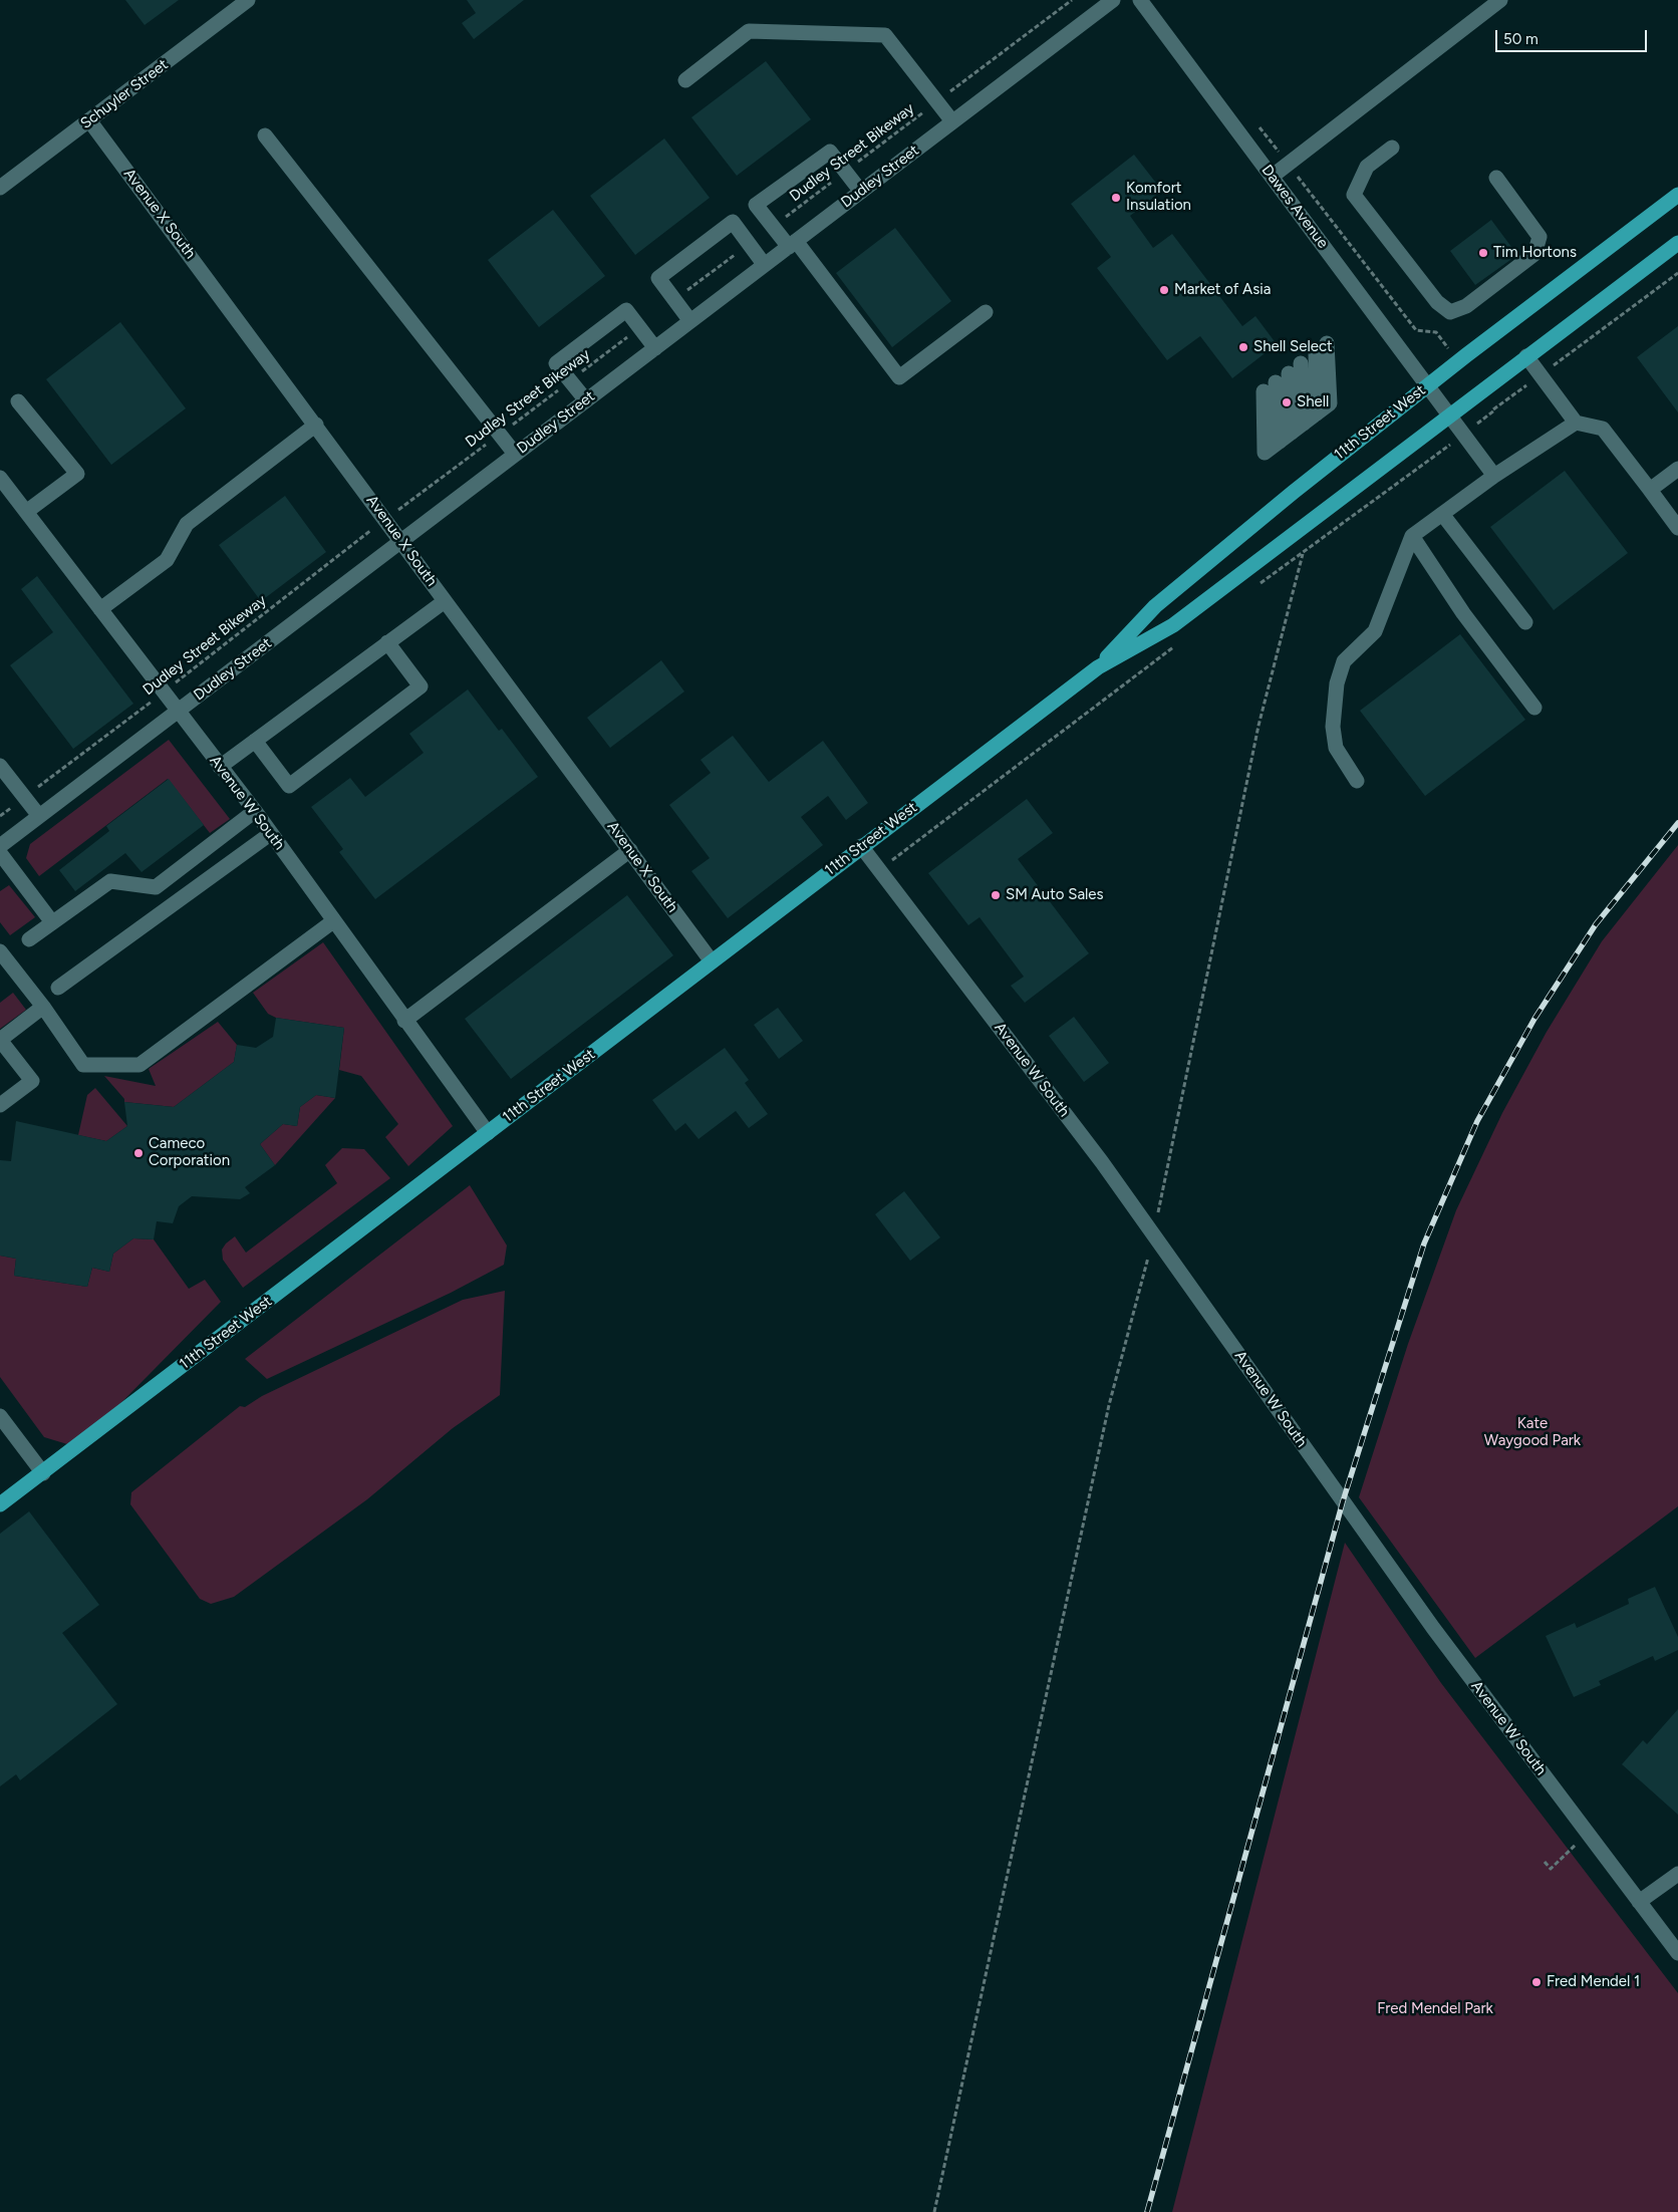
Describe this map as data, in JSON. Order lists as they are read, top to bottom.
{
  "streets": {
    "main road": ["11th Street West"],
    "street": [
      "Schuyler Street",
      "Dudley Street",
      "Dawes Avenue",
      "Avenue X South",
      "Avenue W South"
    ],
    "path": ["Dudley Street Bikeway"]
  },
  "crossings": [
    ["Schuyler Street", "Avenue X South"],
    ["Dudley Street Bikeway", "Avenue X South"],
    ["Dudley Street Bikeway", "Avenue W South"],
    ["Dudley Street", "Avenue X South"],
    ["Dudley Street", "Avenue W South"],
    ["Dawes Avenue", "11th Street West"],
    ["Avenue X South", "11th Street West"],
    ["11th Street West", "Avenue W South"]
  ],
  "parks": ["Kate Waygood Park", "Fred Mendel Park"],
  "places": [
    "Komfort Insulation",
    "Tim Hortons",
    "Market of Asia",
    "Shell Select",
    "Shell",
    "SM Auto Sales",
    "Cameco Corporation",
    "Fred Mendel 1"
  ],
  "scale_bar": "50 m"
}
